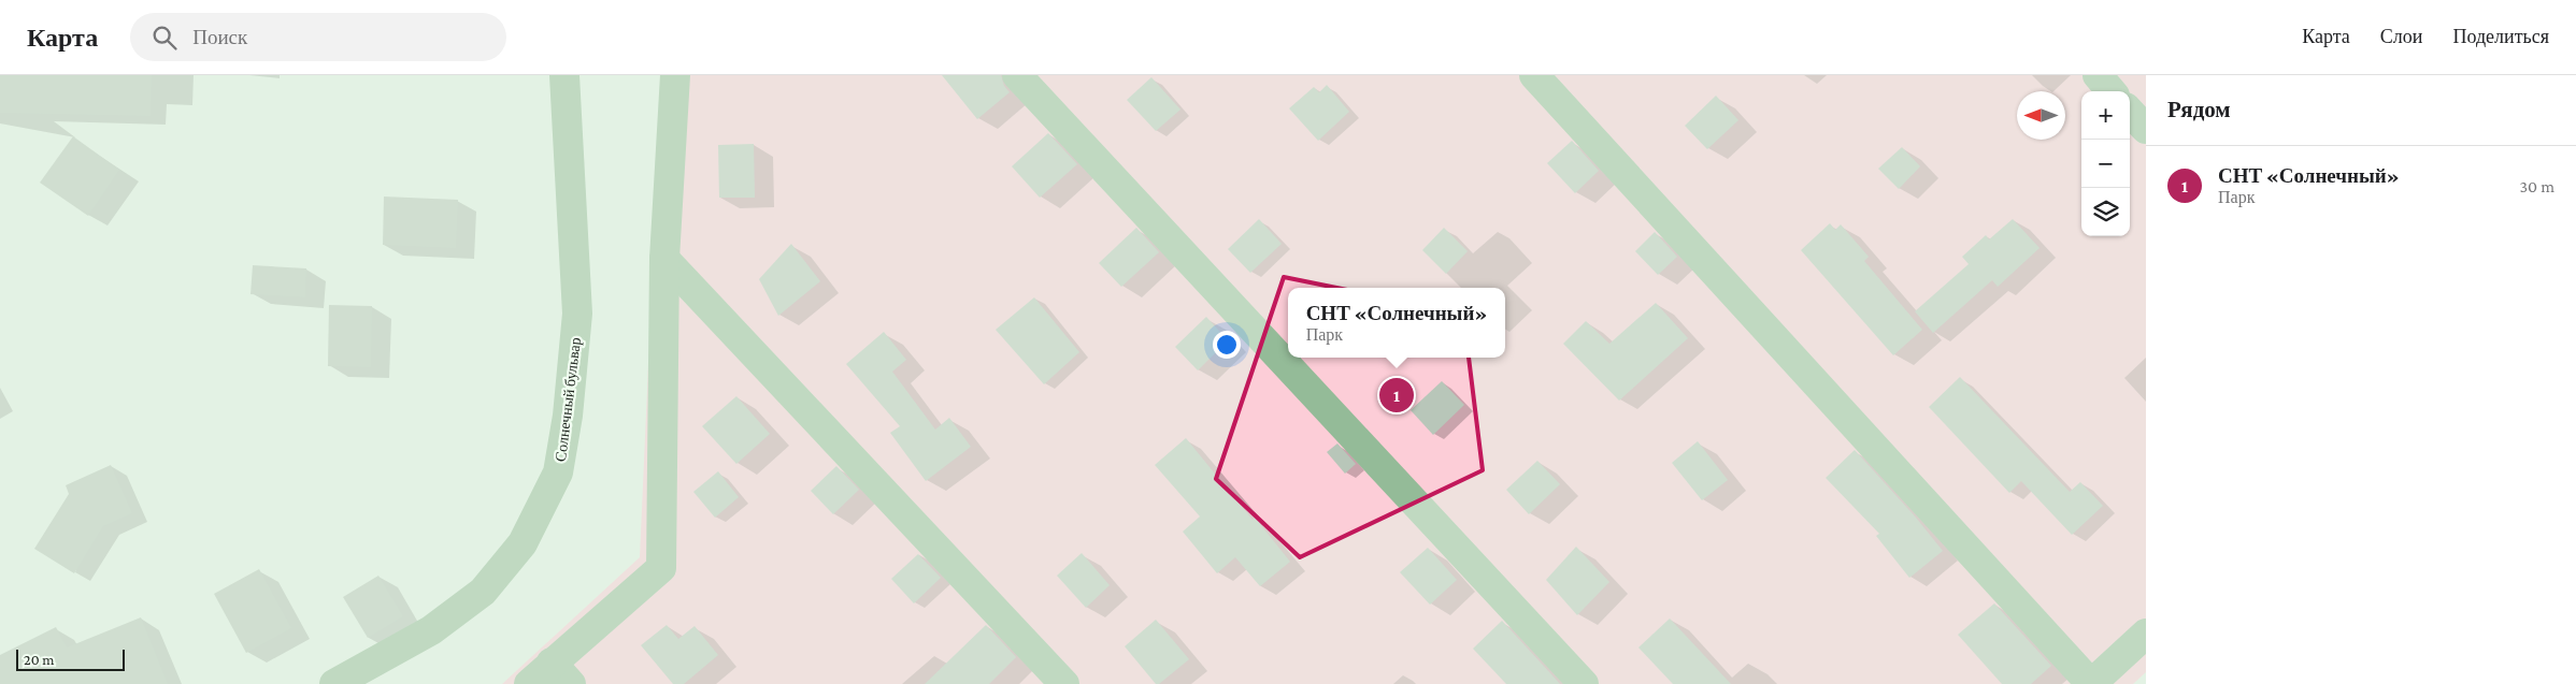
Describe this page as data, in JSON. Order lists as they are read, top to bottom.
{
  "streets": {
    "street": ["Солнечный бульвар"]
  },
  "scale_bar": "20 m",
  "north": "left",
  "page": {
    "header": "Карта",
    "search": "Поиск",
    "nav": ["Карта", "Слои", "Поделиться"],
    "heading": "Рядом",
    "map_buttons": ["+", "−"],
    "list": [
      {
        "mark": "1",
        "name": "СНТ «Солнечный»",
        "note": "Парк",
        "value": "30 m"
      }
    ],
    "popup": ["СНТ «Солнечный»", "Парк"],
    "pins": "1",
    "scale": "20 m"
  }
}
